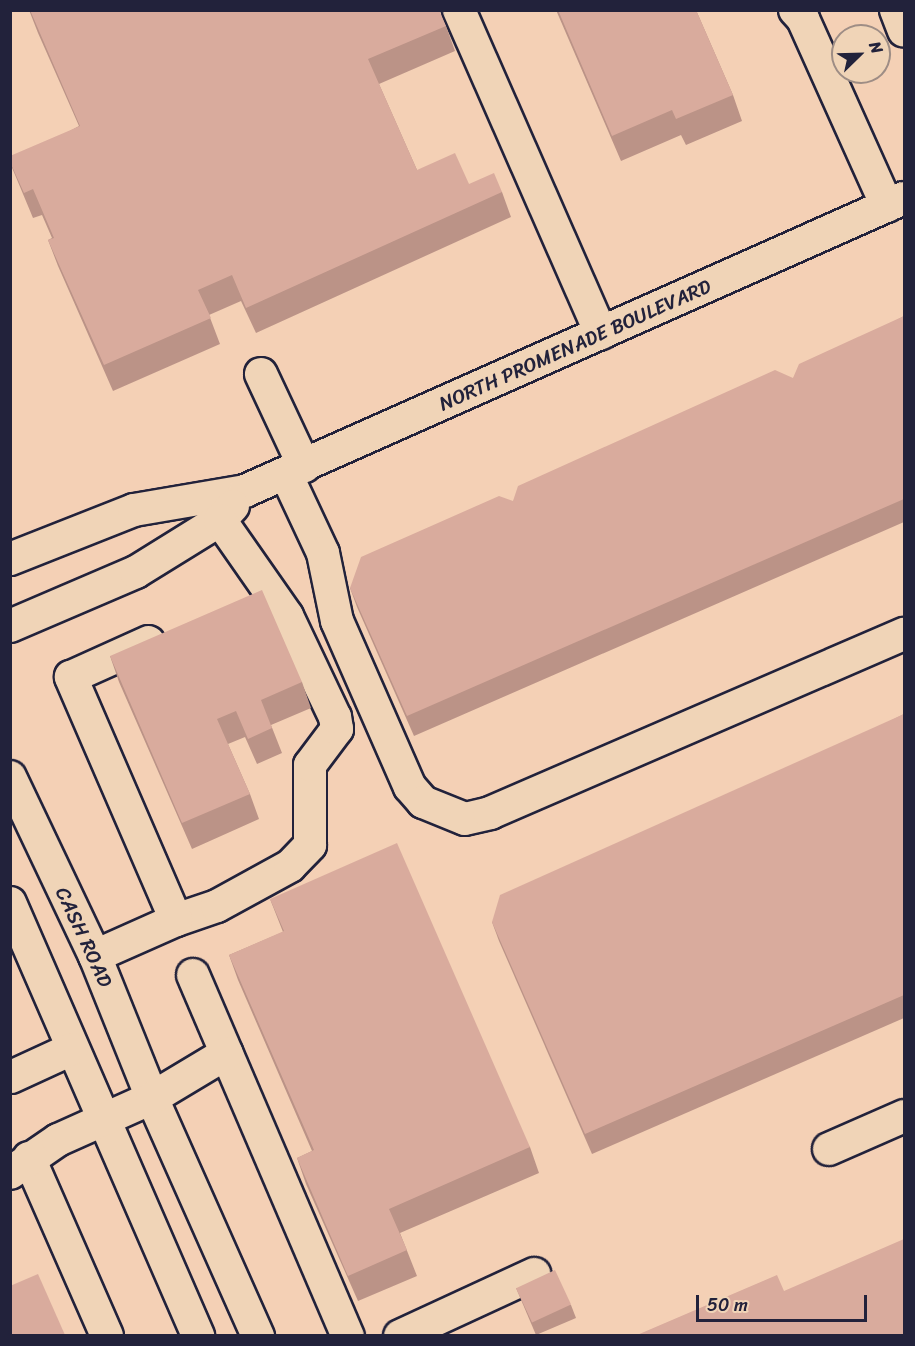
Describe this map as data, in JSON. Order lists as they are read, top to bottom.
{
  "streets": {
    "street": ["NORTH PROMENADE BOULEVARD", "CASH ROAD"]
  },
  "scale_bar": "50 m",
  "north": "top right"
}
